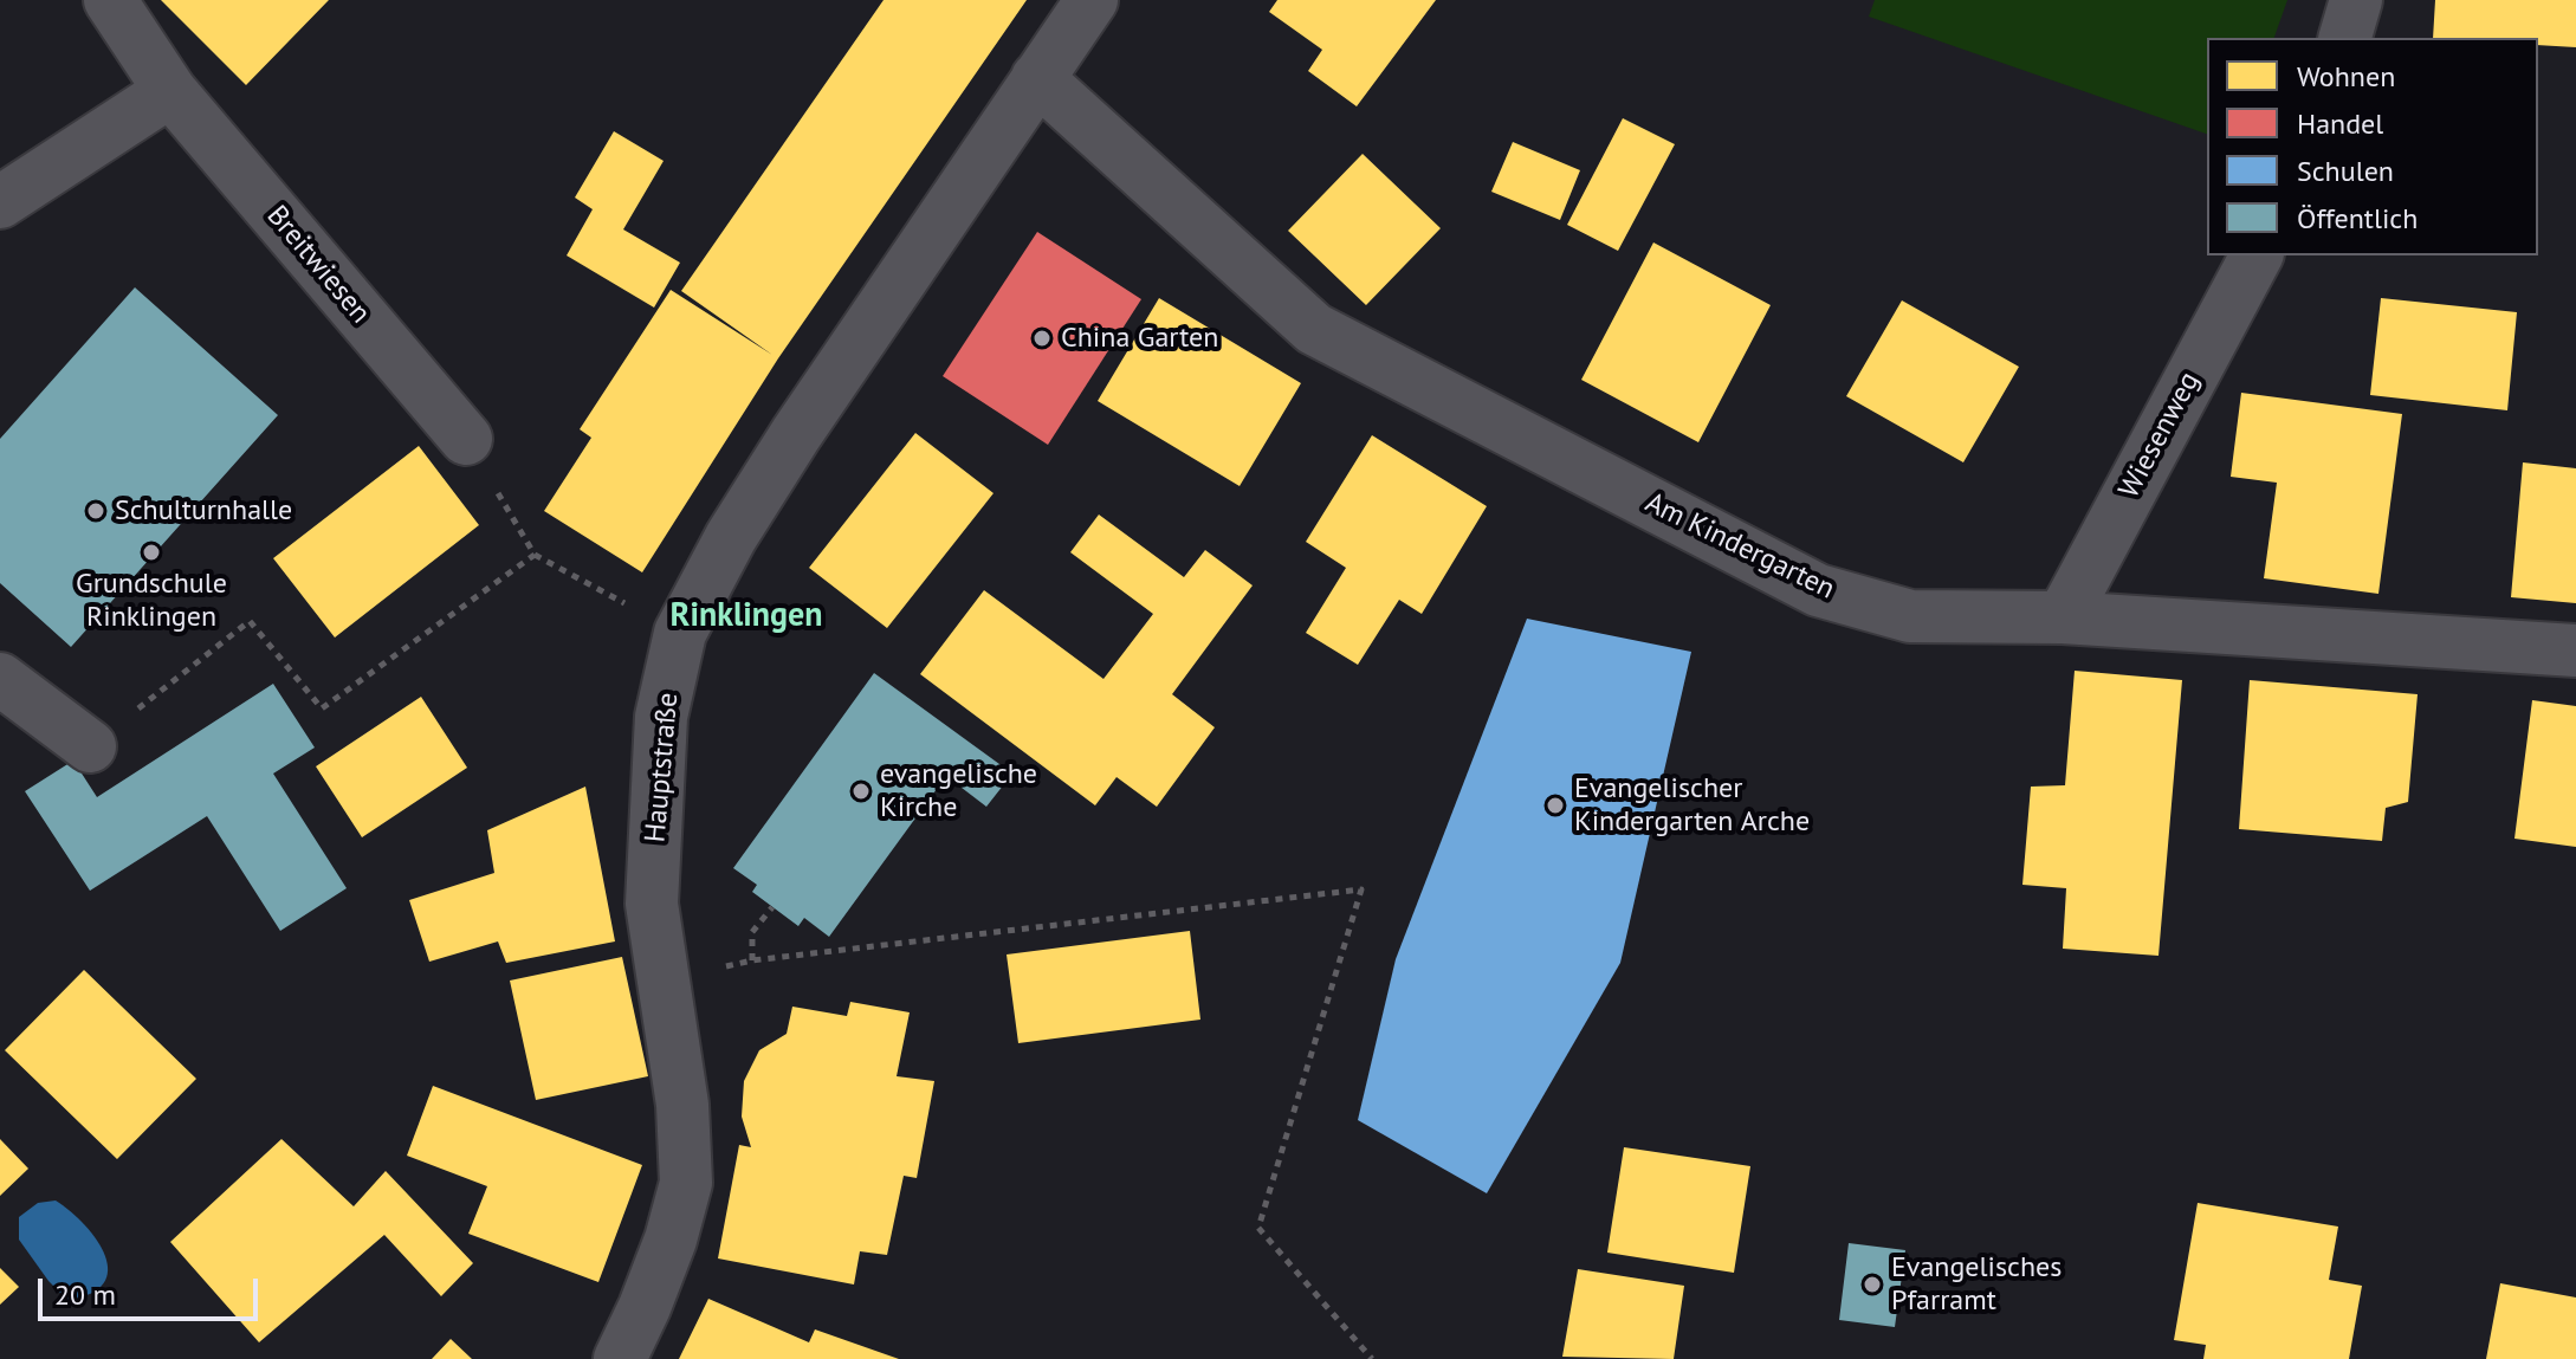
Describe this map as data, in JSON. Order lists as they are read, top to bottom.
{
  "streets": {
    "street": [
      "Breitwiesen",
      "Wiesenweg",
      "Am Kindergarten",
      "Hauptstraße"
    ]
  },
  "crossings": [
    ["Wiesenweg", "Am Kindergarten"],
    ["Am Kindergarten", "Hauptstraße"]
  ],
  "districts": ["Rinklingen"],
  "places": [
    "China Garten",
    "Schulturnhalle",
    "Grundschule Rinklingen",
    "evangelische Kirche",
    "Evangelischer Kindergarten Arche",
    "Evangelisches Pfarramt"
  ],
  "legend": [
    "Wohnen",
    "Handel",
    "Schulen",
    "Öffentlich"
  ],
  "scale_bar": "20 m"
}
